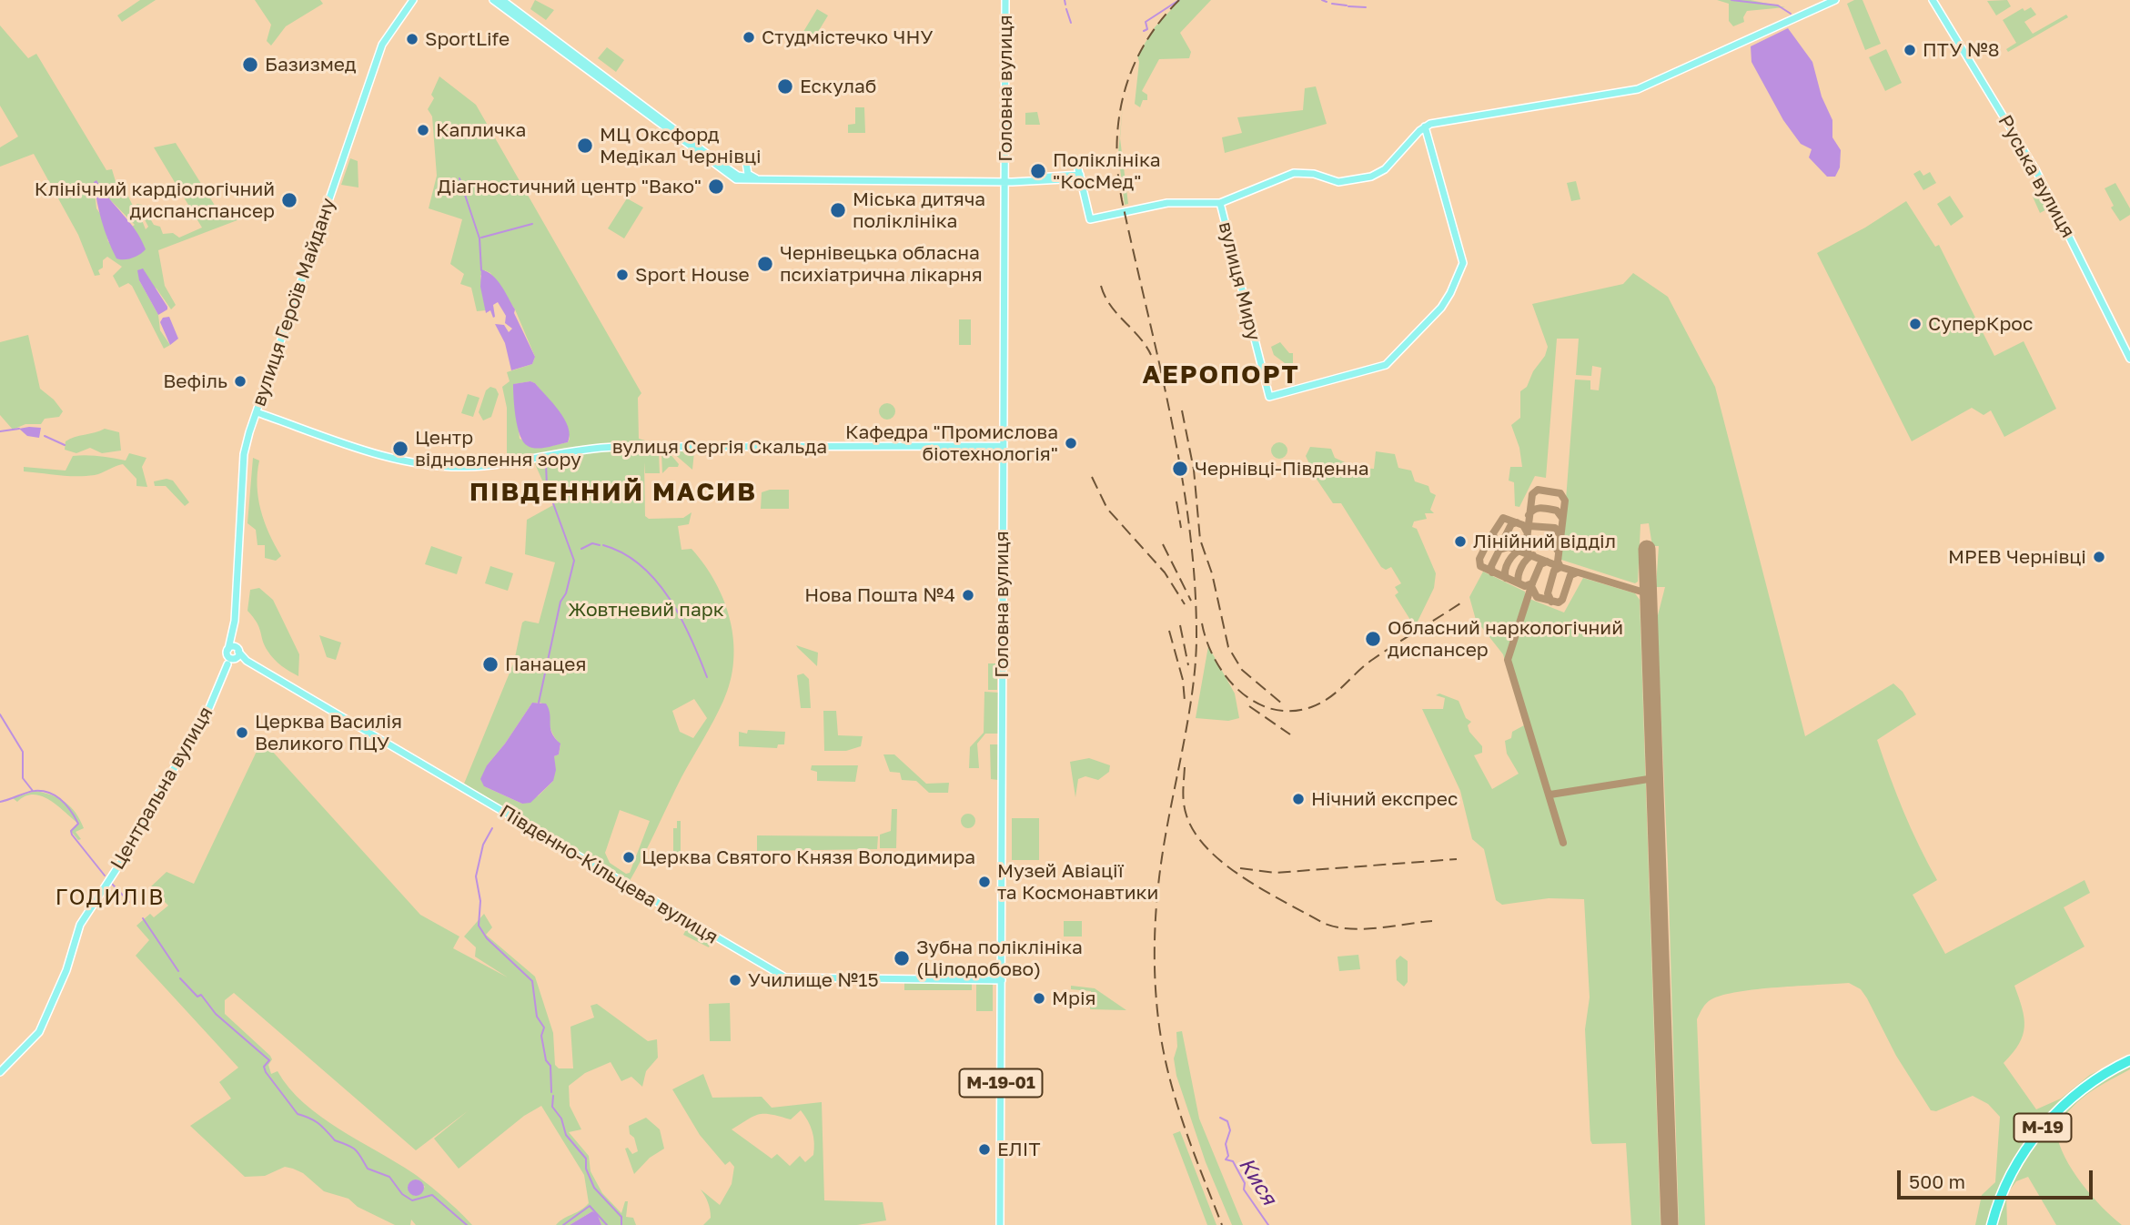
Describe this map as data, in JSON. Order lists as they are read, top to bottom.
{
  "streets": {
    "highway": ["М-19"],
    "main road": [
      "Головна вулиця",
      "Руська вулиця",
      "вулиця Миру",
      "вулиця Героїв Майдану",
      "вулиця Сергія Скальда",
      "Центральна вулиця",
      "Південно-Кільцева вулиця",
      "М-19-01"
    ]
  },
  "crossings": [
    ["Головна вулиця", "вулиця Сергія Скальда"],
    ["Головна вулиця", "Південно-Кільцева вулиця"],
    ["вулиця Героїв Майдану", "вулиця Сергія Скальда"]
  ],
  "districts": ["АЕРОПОРТ", "ПІВДЕННИЙ МАСИВ", "ГОДИЛІВ"],
  "water": ["Кися"],
  "parks": ["Жовтневий парк"],
  "places": [
    "Студмістечко ЧНУ",
    "SportLife",
    "ПТУ №8",
    "Базизмед",
    "Ескулаб",
    "Капличка",
    "МЦ Оксфорд Медікал Чернівці",
    "Поліклініка \"КосМед\"",
    "Діагностичний центр \"Вако\"",
    "Клінічний кардіологічний диспанспансер",
    "Міська дитяча поліклініка",
    "Чернівецька обласна психіатрична лікарня",
    "Sport House",
    "СуперКрос",
    "Вефіль",
    "Кафедра \"Промислова біотехнологія\"",
    "Центр відновлення зору",
    "Чернівці-Південна",
    "Лінійний відділ",
    "МРЕВ Чернівці",
    "Нова Пошта №4",
    "Обласний наркологічний диспансер",
    "Панацея",
    "Церква Василія Великого ПЦУ",
    "Нічний експрес",
    "Церква Святого Князя Володимира",
    "Музей Авіації та Космонавтики",
    "Зубна поліклініка (Цілодобово)",
    "Училище №15",
    "Мрія",
    "ЕЛІТ"
  ],
  "scale_bar": "500 m"
}
